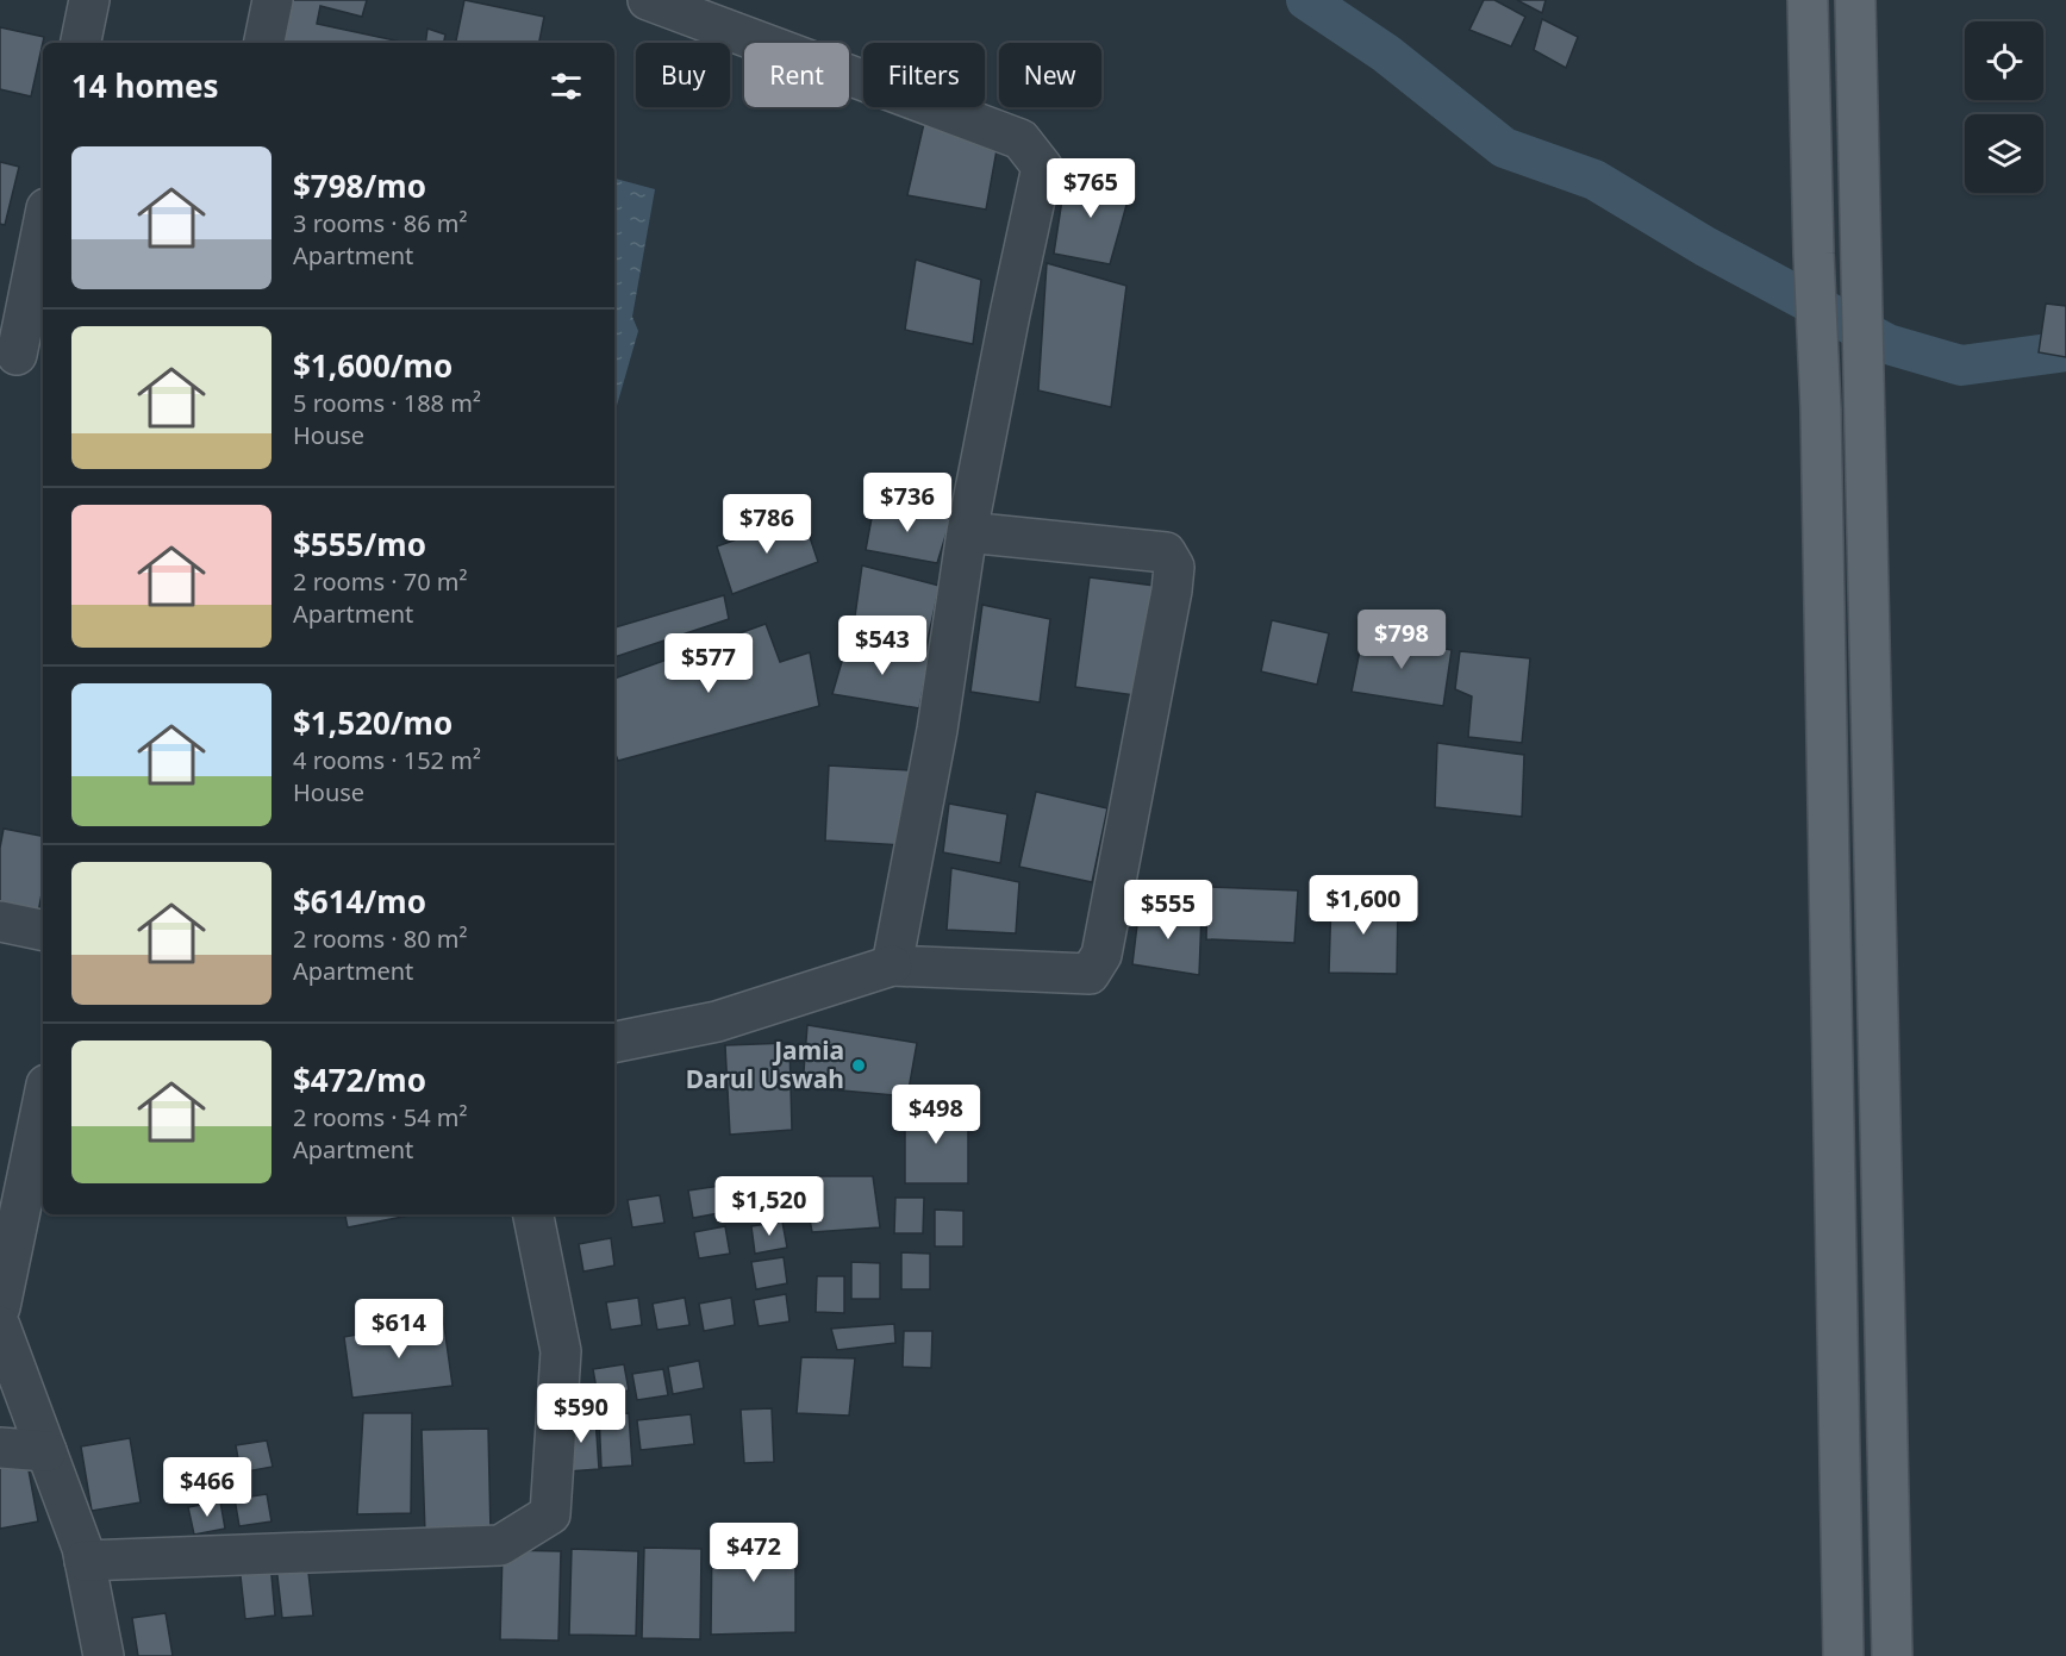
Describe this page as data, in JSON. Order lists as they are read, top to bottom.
{
  "places": ["Jamia Darul Uswah"],
  "page": {
    "chip": [
      "Buy",
      "Rent",
      "Filters",
      "New"
    ],
    "heading": "14 homes",
    "list": [
      {
        "name": "$798/mo",
        "note": "3 rooms · 86 m² · Apartment"
      },
      {
        "name": "$1,600/mo",
        "note": "5 rooms · 188 m² · House"
      },
      {
        "name": "$555/mo",
        "note": "2 rooms · 70 m² · Apartment"
      },
      {
        "name": "$1,520/mo",
        "note": "4 rooms · 152 m² · House"
      },
      {
        "name": "$614/mo",
        "note": "2 rooms · 80 m² · Apartment"
      },
      {
        "name": "$472/mo",
        "note": "2 rooms · 54 m² · Apartment"
      }
    ],
    "price": [
      "$765",
      "$736",
      "$786",
      "$798",
      "$543",
      "$577",
      "$1,600",
      "$555",
      "$498",
      "$1,520",
      "$614",
      "$590",
      "$466",
      "$472"
    ]
  }
}
